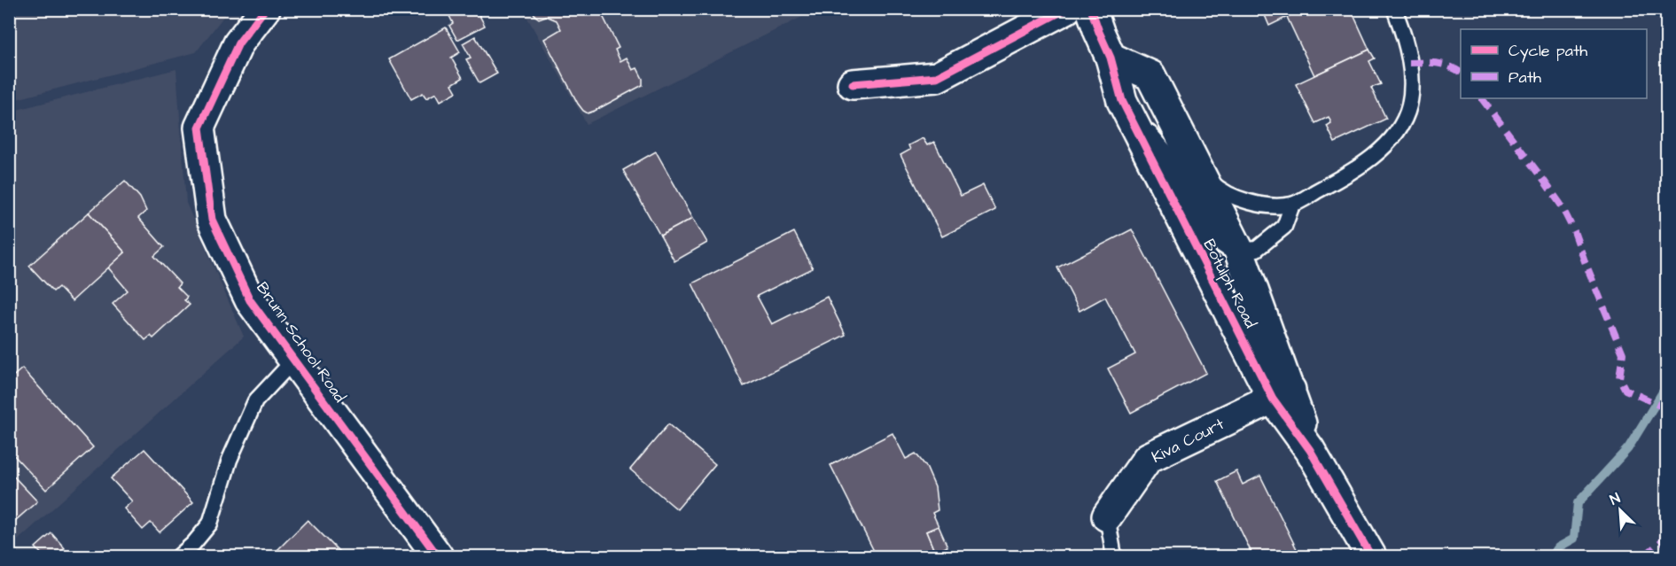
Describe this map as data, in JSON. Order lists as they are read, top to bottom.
{
  "streets": {
    "street": ["Botulph Road", "Brunn School Road", "Kiva Court"]
  },
  "crossings": [
    ["Botulph Road", "Kiva Court"]
  ],
  "legend": ["Cycle path", "Path"],
  "north": "top left"
}
